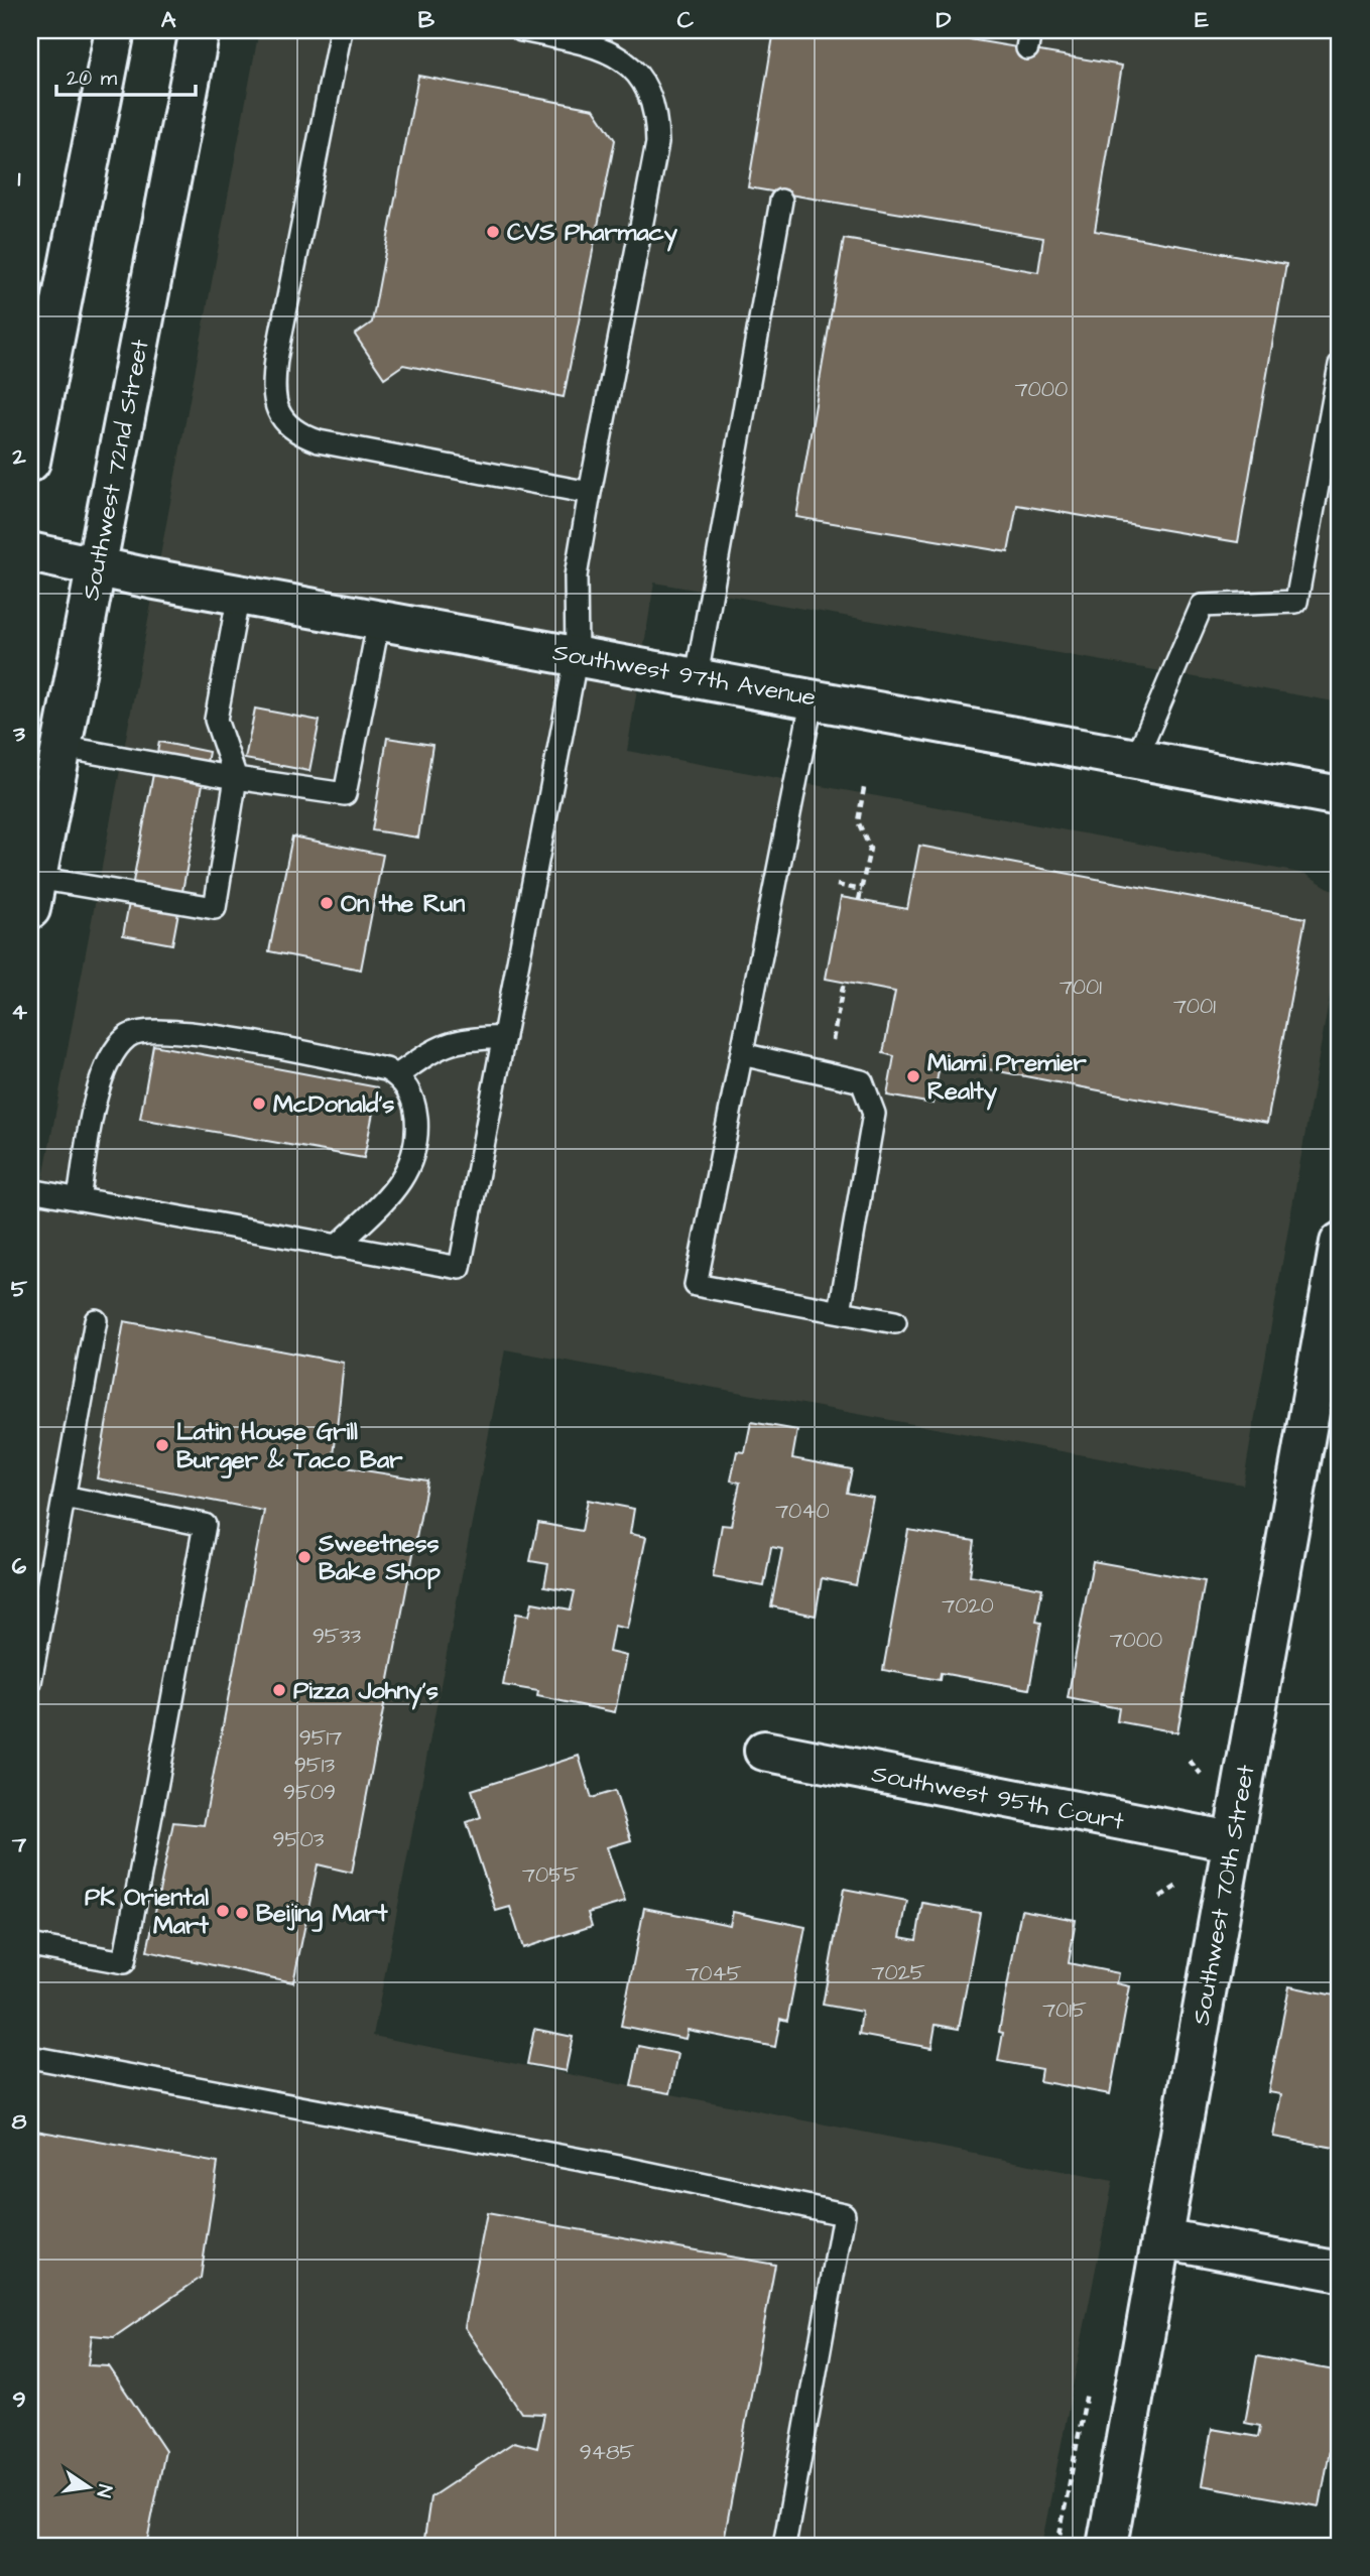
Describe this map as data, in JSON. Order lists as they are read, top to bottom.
{
  "streets": {
    "street": [
      "Southwest 72nd Street",
      "Southwest 97th Avenue",
      "Southwest 95th Court",
      "Southwest 70th Street"
    ]
  },
  "crossings": [
    ["Southwest 72nd Street", "Southwest 97th Avenue"],
    ["Southwest 95th Court", "Southwest 70th Street"]
  ],
  "places": [
    "CVS Pharmacy",
    "On the Run",
    "Miami Premier Realty",
    "McDonald's",
    "Latin House Grill Burger & Taco Bar",
    "Sweetness Bake Shop",
    "Pizza Johny’s",
    "PK Oriental Mart",
    "Beijing Mart"
  ],
  "house_numbers": [
    "7000",
    "7001",
    "7001",
    "7040",
    "7020",
    "9533",
    "7000",
    "9517",
    "9513",
    "9509",
    "9503",
    "7055",
    "7025",
    "7045",
    "7015",
    "9485"
  ],
  "scale_bar": "20 m",
  "north": "right",
  "grid": {
    "columns": [
      "A",
      "B",
      "C",
      "D",
      "E"
    ],
    "rows": [
      "1",
      "2",
      "3",
      "4",
      "5",
      "6",
      "7",
      "8",
      "9"
    ]
  }
}
